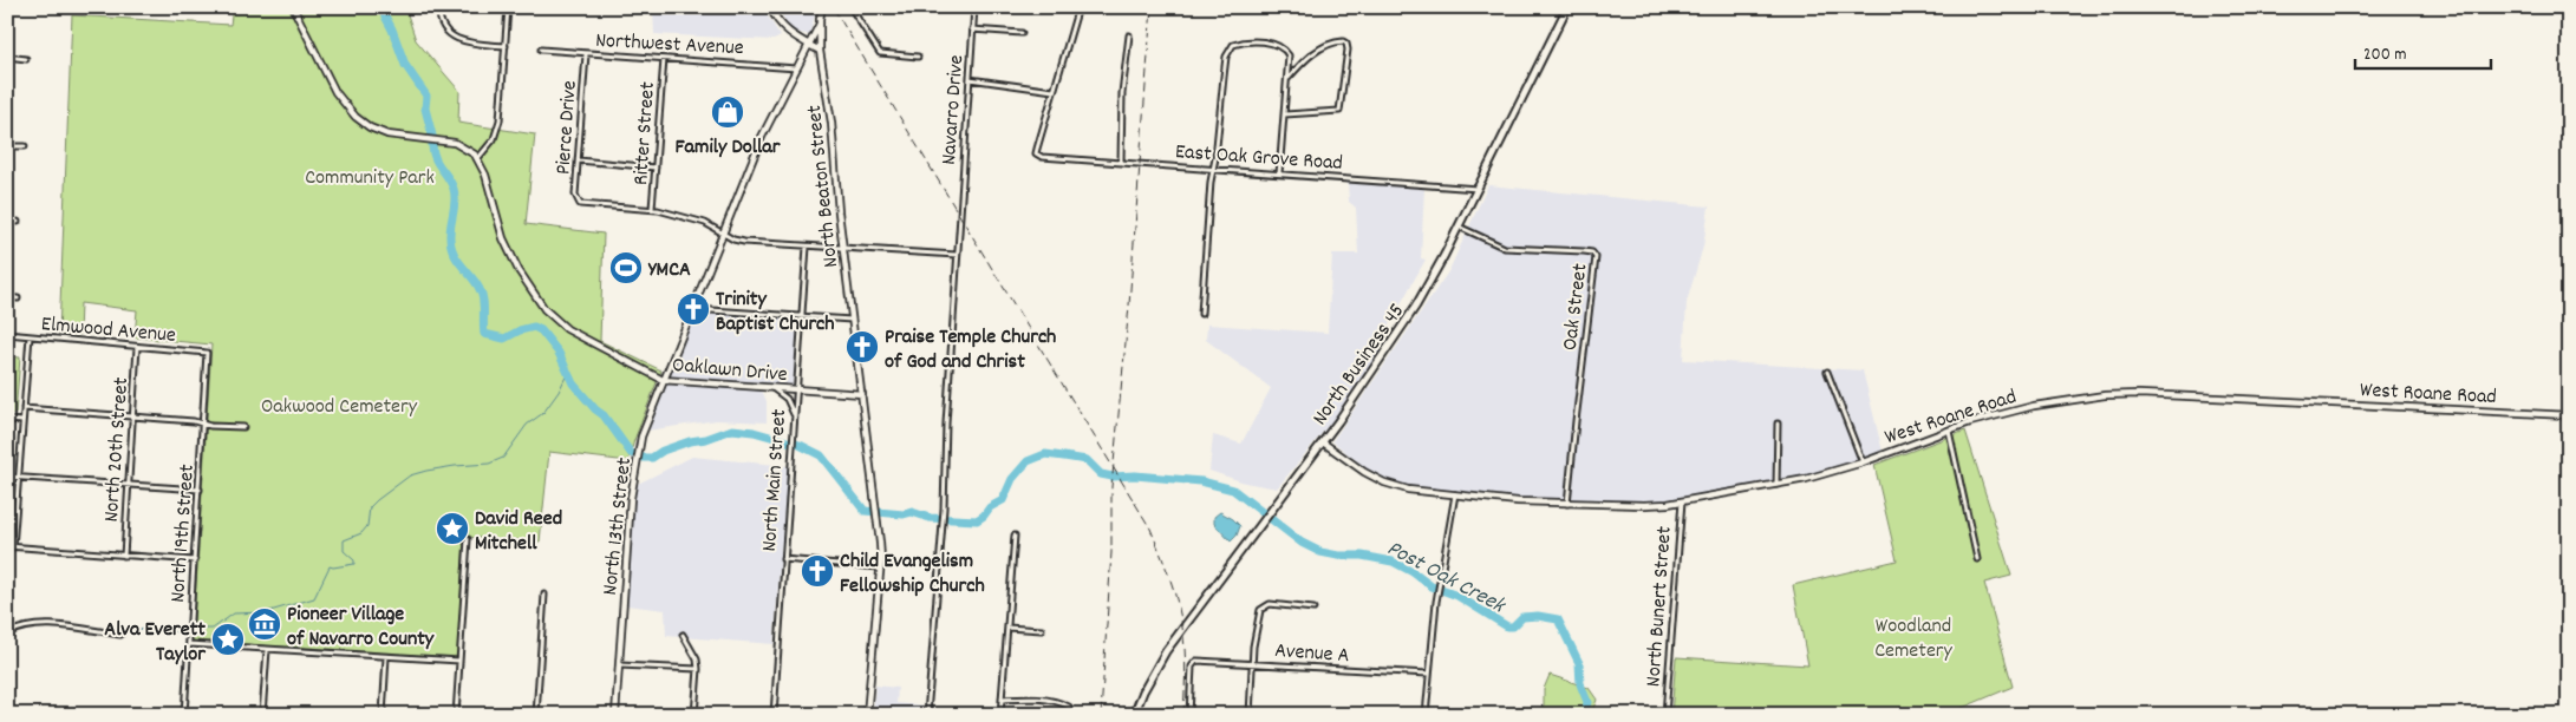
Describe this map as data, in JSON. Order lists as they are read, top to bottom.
{
  "streets": {
    "main road": ["North Business 45"],
    "street": [
      "Northwest Avenue",
      "Navarro Drive",
      "Pierce Drive",
      "Ritter Street",
      "East Oak Grove Road",
      "North Beaton Street",
      "Oak Street",
      "Elmwood Avenue",
      "Oaklawn Drive",
      "West Roane Road",
      "North 20th Street",
      "North Main Street",
      "North 13th Street",
      "North 19th Street",
      "North Bunert Street",
      "Avenue A"
    ]
  },
  "crossings": [
    ["Northwest Avenue", "Pierce Drive"],
    ["Northwest Avenue", "Ritter Street"],
    ["Northwest Avenue", "North 13th Street"],
    ["Pierce Drive", "Ritter Street"],
    ["East Oak Grove Road", "North Business 45"],
    ["North Beaton Street", "Oaklawn Drive"],
    ["North Beaton Street", "North 13th Street"],
    ["Oak Street", "North Business 45"],
    ["Oak Street", "West Roane Road"],
    ["Elmwood Avenue", "North 20th Street"],
    ["Elmwood Avenue", "North 19th Street"],
    ["North Business 45", "West Roane Road"],
    ["Oaklawn Drive", "North Main Street"],
    ["Oaklawn Drive", "North 13th Street"],
    ["West Roane Road", "North Bunert Street"]
  ],
  "water": ["Post Oak Creek"],
  "parks": ["Community Park", "Oakwood Cemetery", "Woodland Cemetery"],
  "places": {
    "shop": ["Family Dollar"],
    "sports": ["YMCA"],
    "church": ["Trinity Baptist Church", "Praise Temple Church of God and Christ", "Child Evangelism Fellowship Church"],
    "place": ["David Reed Mitchell", "Alva Everett Taylor"],
    "museum": ["Pioneer Village of Navarro County"]
  },
  "scale_bar": "200 m"
}
